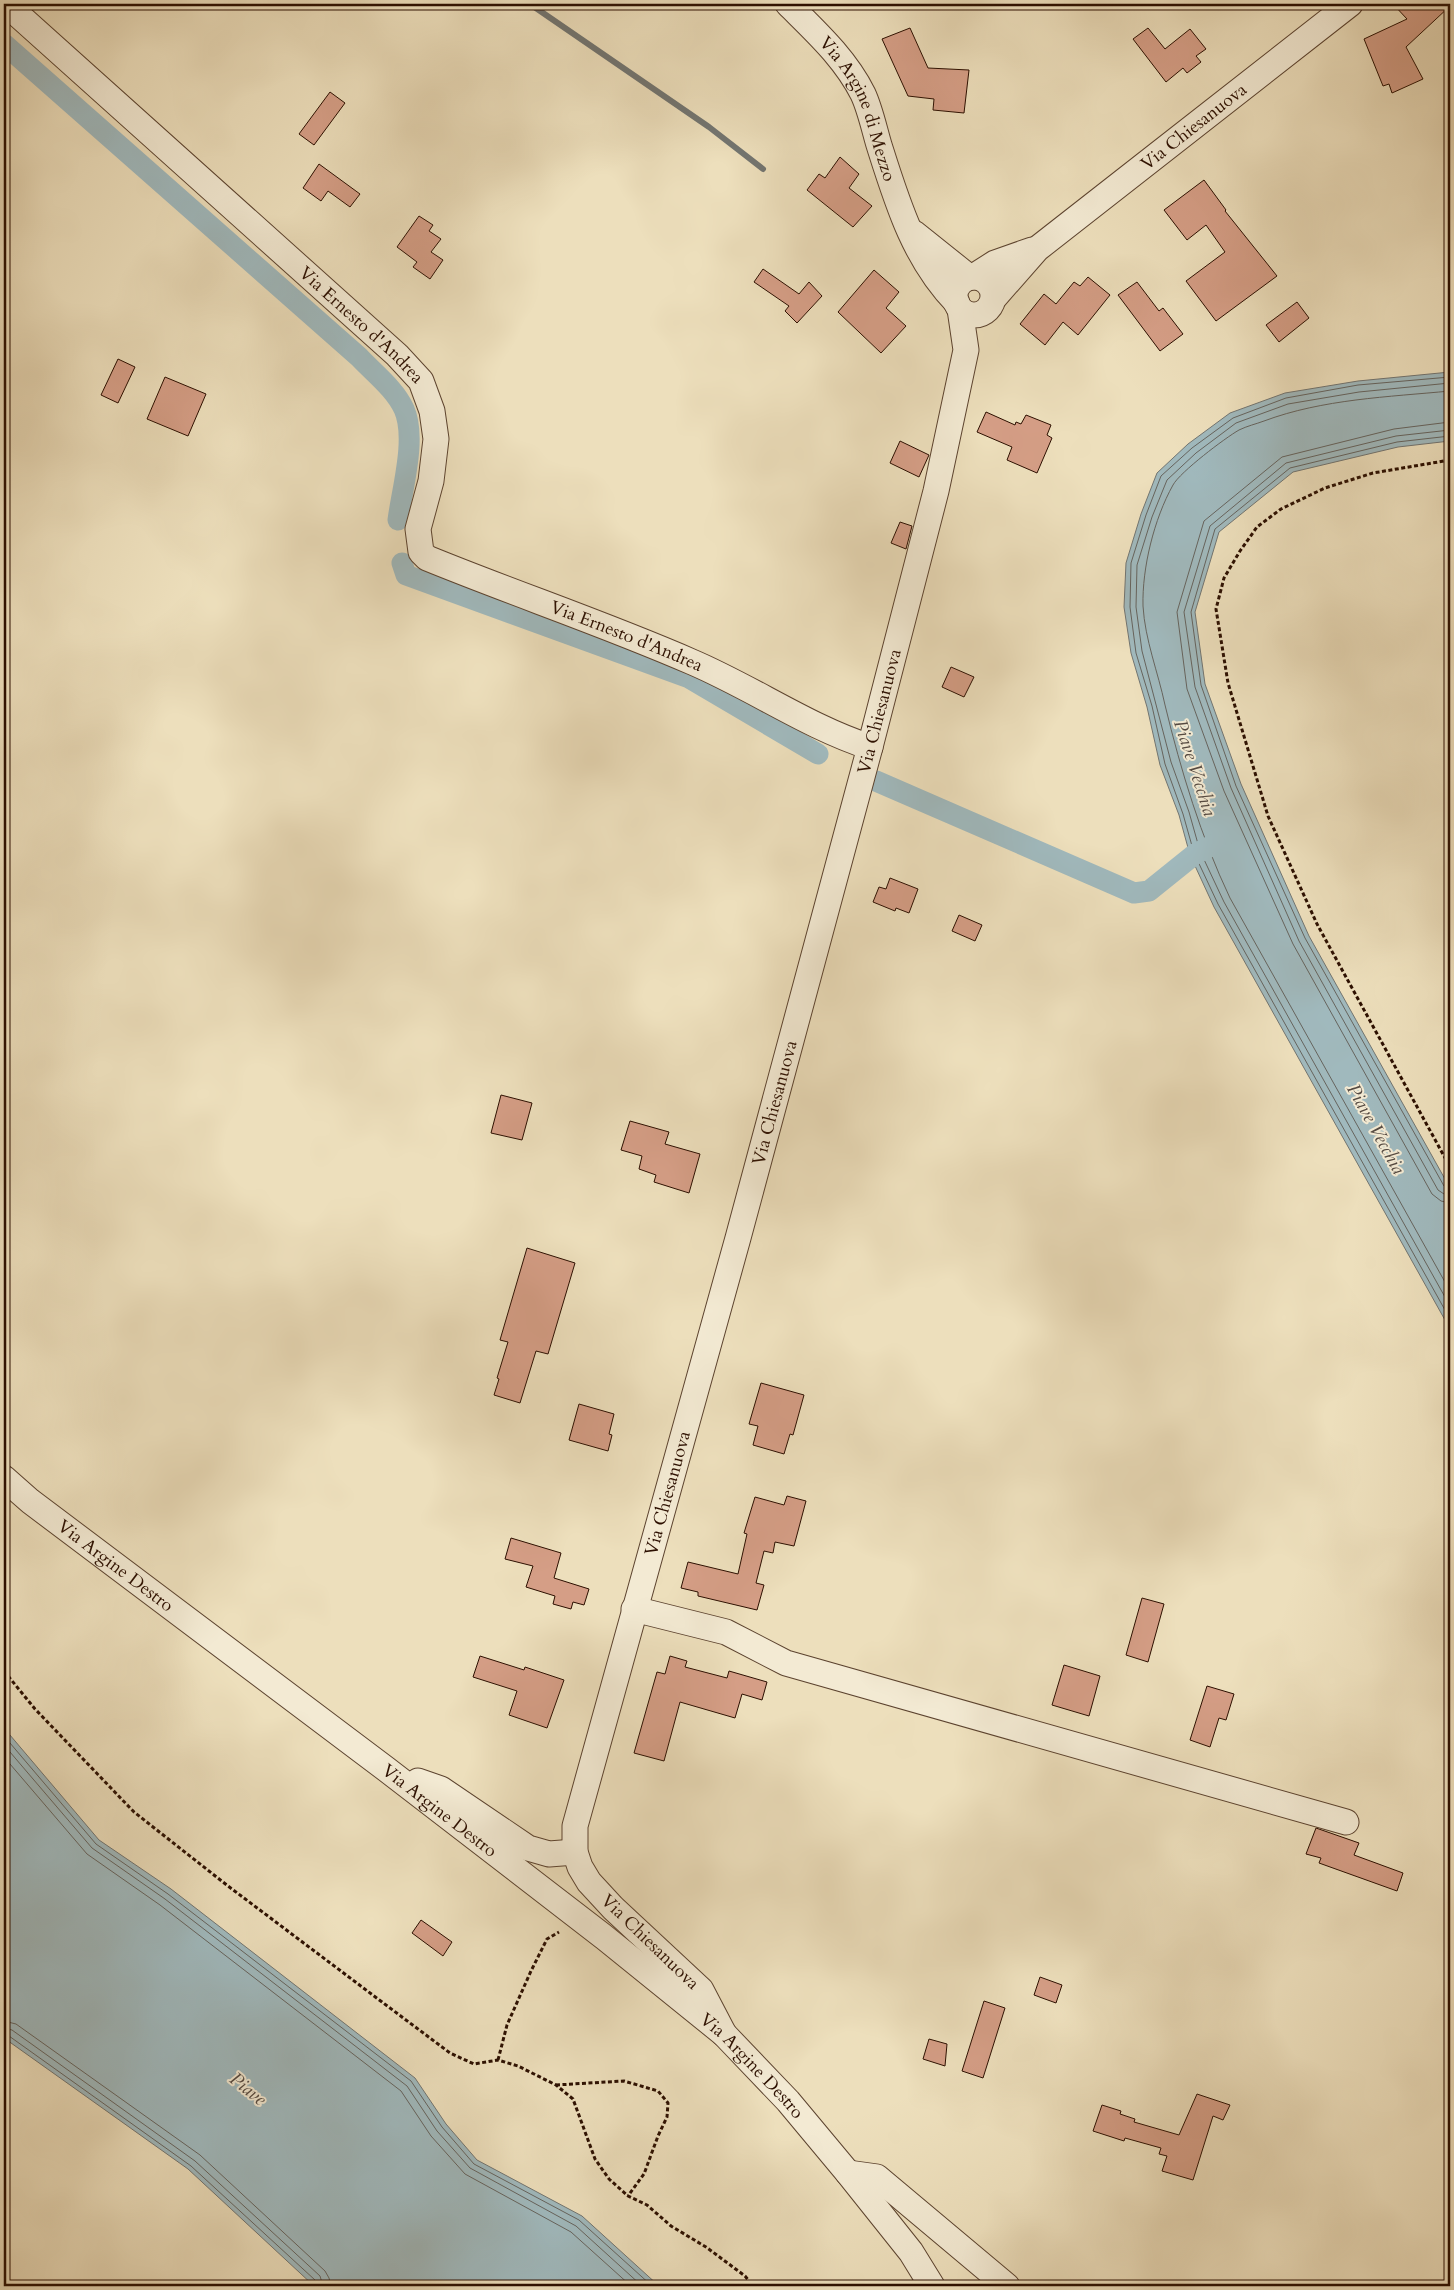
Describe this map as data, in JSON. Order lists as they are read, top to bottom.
{
  "streets": {
    "street": [
      "Via Argine di Mezzo",
      "Via Chiesanuova",
      "Via Ernesto d'Andrea",
      "Via Argine Destro"
    ]
  },
  "crossings": [
    ["Via Argine di Mezzo", "Via Chiesanuova"],
    ["Via Chiesanuova", "Via Ernesto d'Andrea"],
    ["Via Chiesanuova", "Via Argine Destro"]
  ],
  "water": ["Piave Vecchia", "Piave"]
}
